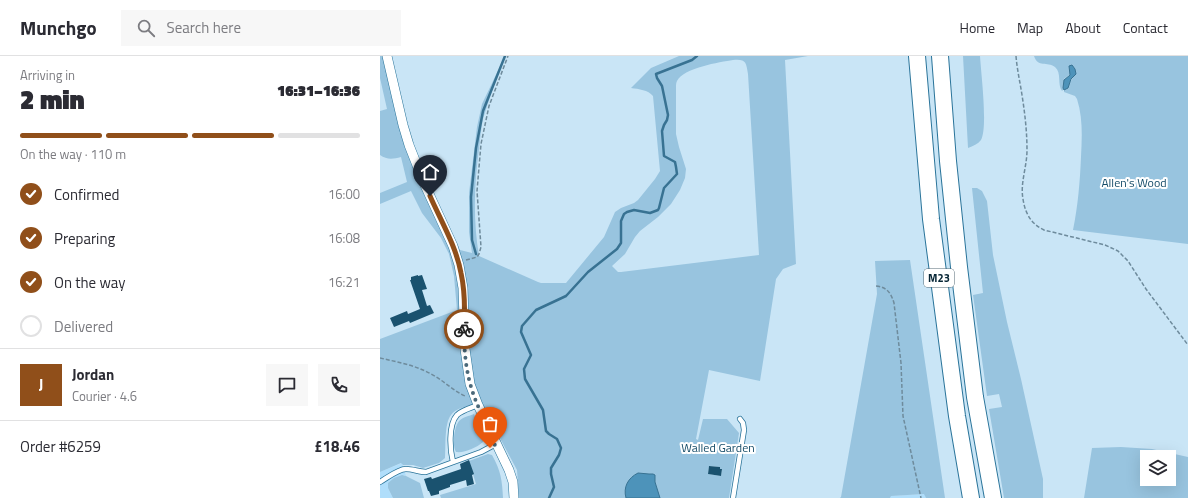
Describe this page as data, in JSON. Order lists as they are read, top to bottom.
{
  "streets": {
    "highway": ["M23"]
  },
  "parks": ["Allen's Wood", "Walled Garden"],
  "page": {
    "header": "Munchgo",
    "search": "Search here",
    "nav": [
      "Home",
      "Map",
      "About",
      "Contact"
    ],
    "heading": ["2 min", "Arriving in", "16:31–16:36"],
    "panel": [
      "Jordan",
      "Courier · 4.6",
      "Order #6259",
      "£18.46"
    ],
    "bar": "On the way · 110 m",
    "list": [
      ["Confirmed", "16:00"],
      ["Preparing", "16:08"],
      ["On the way", "16:21"],
      "Delivered"
    ],
    "round": "J"
  }
}
